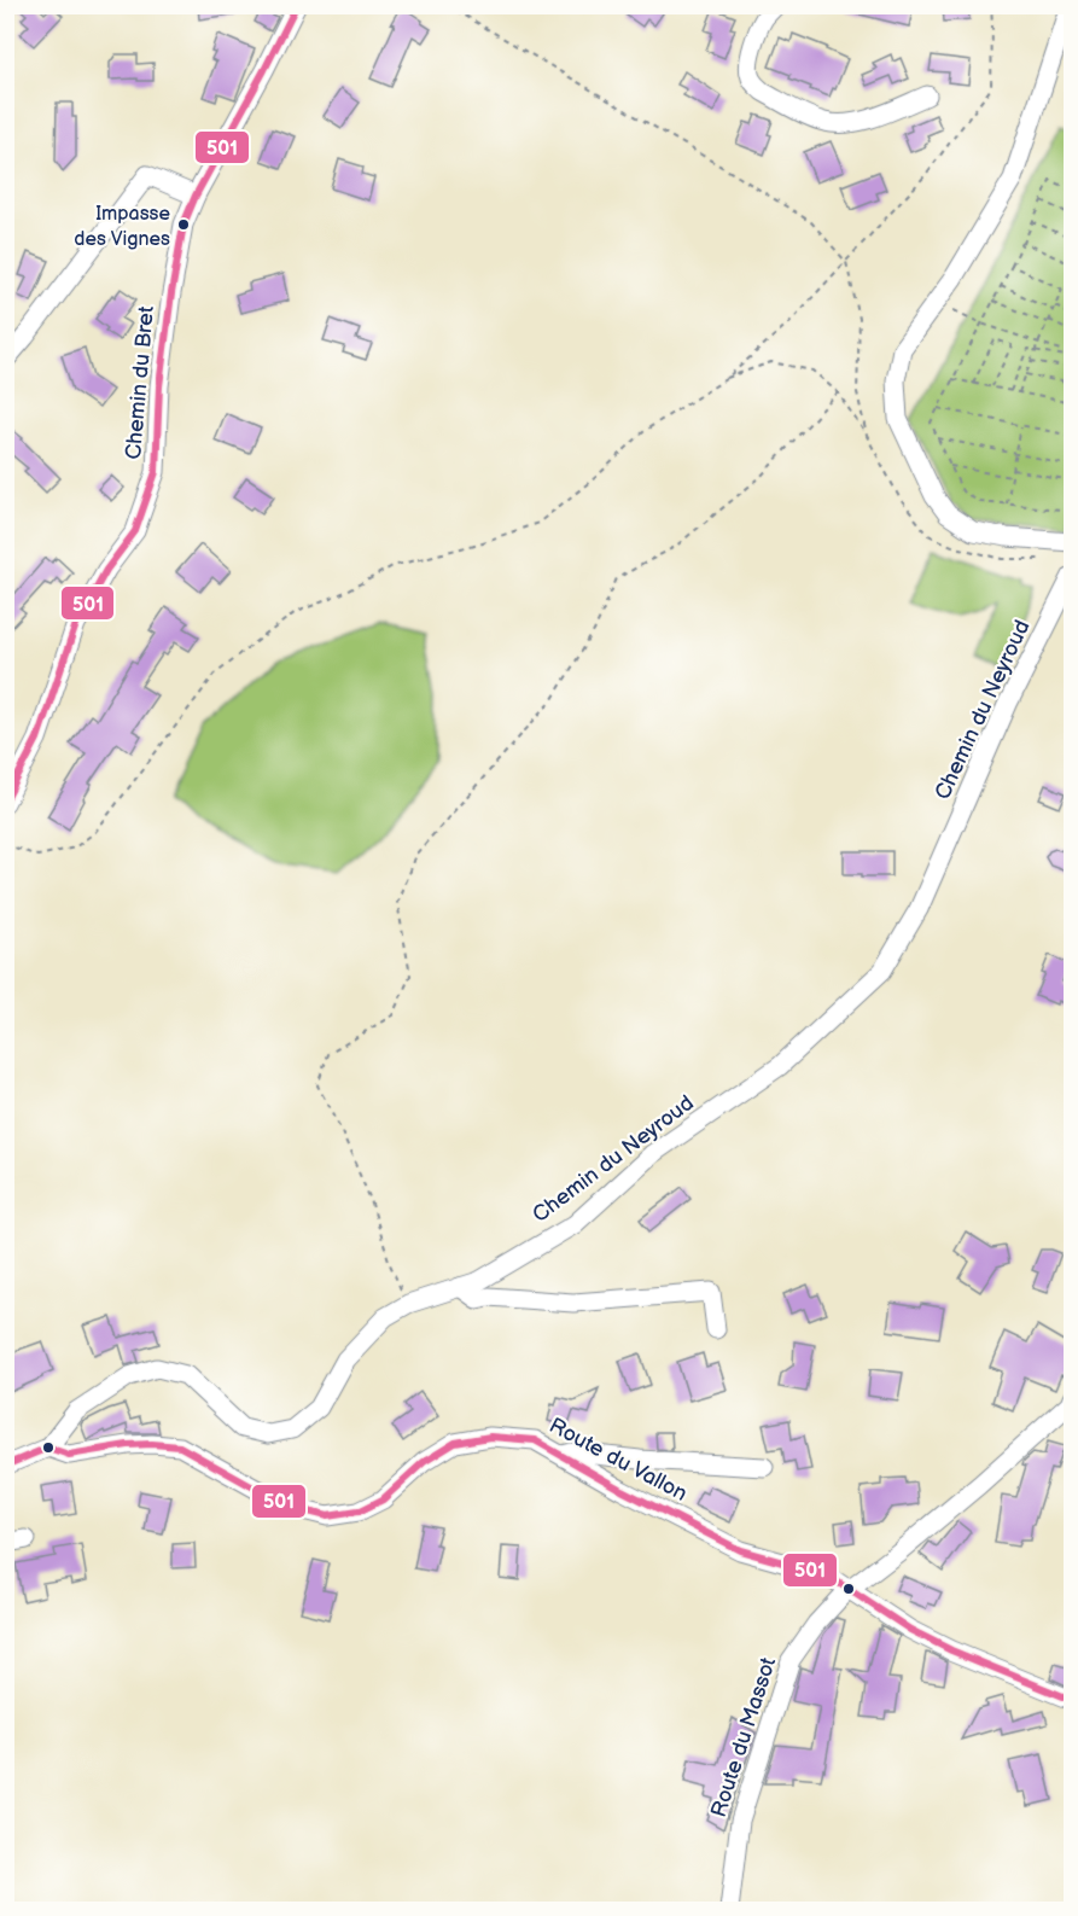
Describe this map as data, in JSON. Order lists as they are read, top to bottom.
{
  "streets": {
    "street": [
      "Chemin du Bret",
      "Chemin du Neyroud",
      "Route du Vallon",
      "Route du Massot"
    ]
  },
  "crossings": [
    ["Chemin du Neyroud", "Route du Vallon"],
    ["Route du Vallon", "Route du Massot"]
  ],
  "places": ["Impasse des Vignes"],
  "lines": ["transit line 501"]
}
